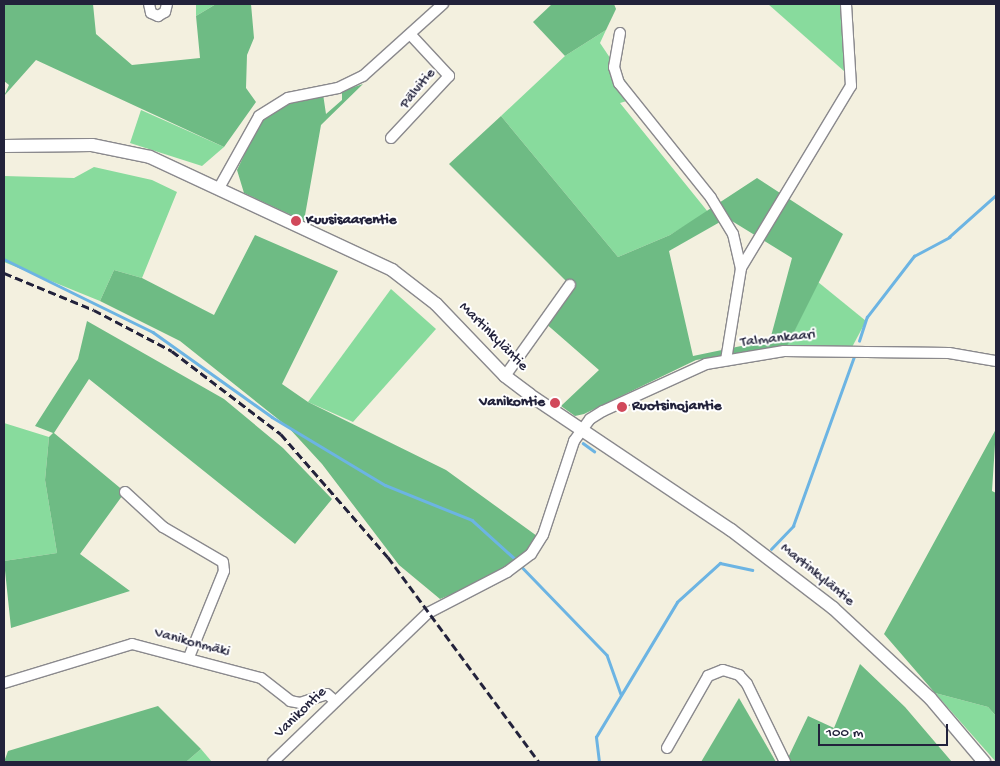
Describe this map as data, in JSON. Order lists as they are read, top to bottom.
{
  "streets": {
    "street": [
      "Pälvitie",
      "Martinkyläntie",
      "Talmankaari",
      "Vanikonmäki",
      "Vanikontie"
    ]
  },
  "crossings": [
    ["Martinkyläntie", "Talmankaari"],
    ["Martinkyläntie", "Vanikontie"],
    ["Talmankaari", "Vanikontie"],
    ["Vanikonmäki", "Vanikontie"]
  ],
  "places": ["Kuusisaarentie", "Vanikontie", "Ruotsinojantie"],
  "scale_bar": "100 m"
}
